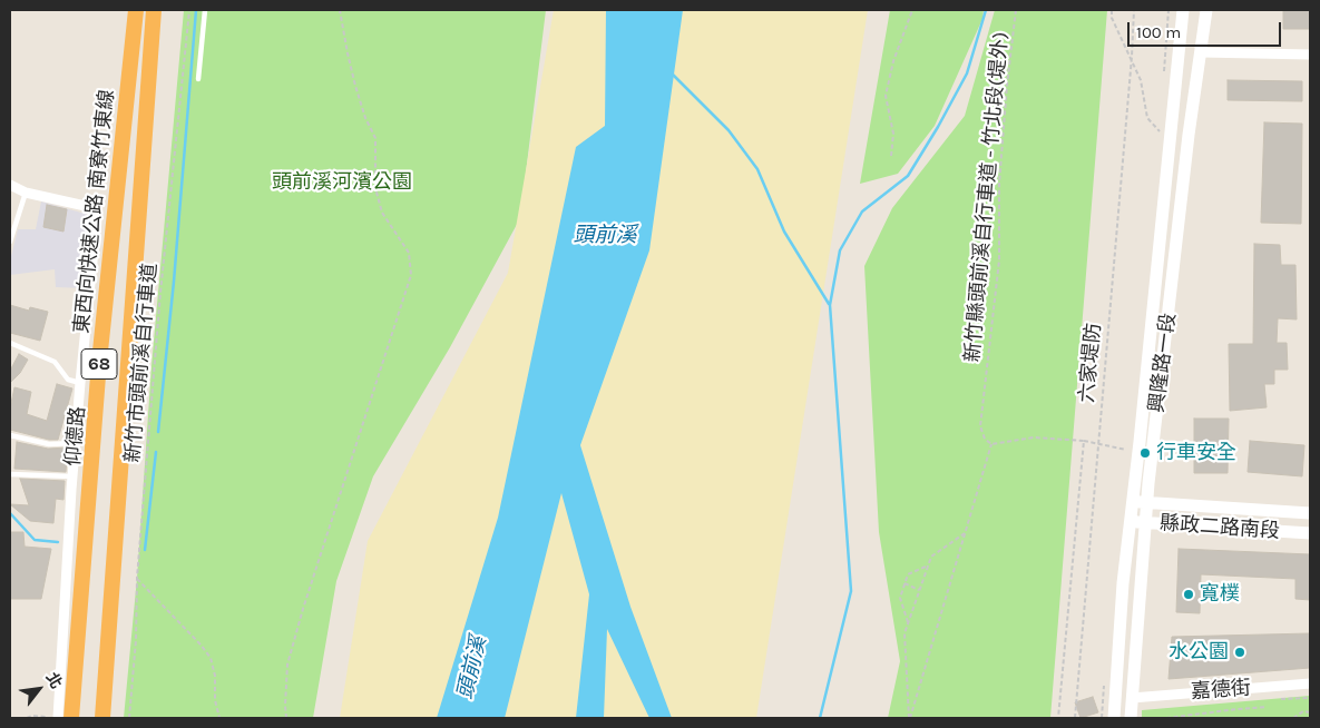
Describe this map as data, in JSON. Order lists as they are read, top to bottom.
{
  "streets": {
    "highway": ["東西向快速公路 南寮竹東線", "68"],
    "street": [
      "興隆路一段",
      "仰德路",
      "縣政二路南段",
      "嘉德街"
    ],
    "path": ["新竹縣頭前溪自行車道 - 竹北段(堤外)", "新竹市頭前溪自行車道", "六家堤防"]
  },
  "crossings": [
    ["興隆路一段", "縣政二路南段"],
    ["興隆路一段", "嘉德街"]
  ],
  "water": ["頭前溪"],
  "parks": ["頭前溪河濱公園"],
  "places": ["行車安全", "寬樸", "水公園"],
  "scale_bar": "100 m",
  "north": "top right"
}
